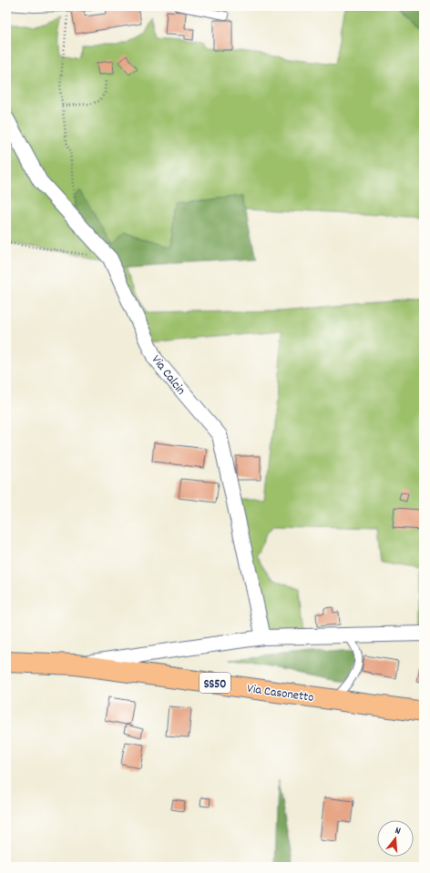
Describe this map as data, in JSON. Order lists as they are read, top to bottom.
{
  "streets": {
    "main road": ["SS50", "Via Casonetto"],
    "street": ["Via Calcin"]
  },
  "north": "top"
}
